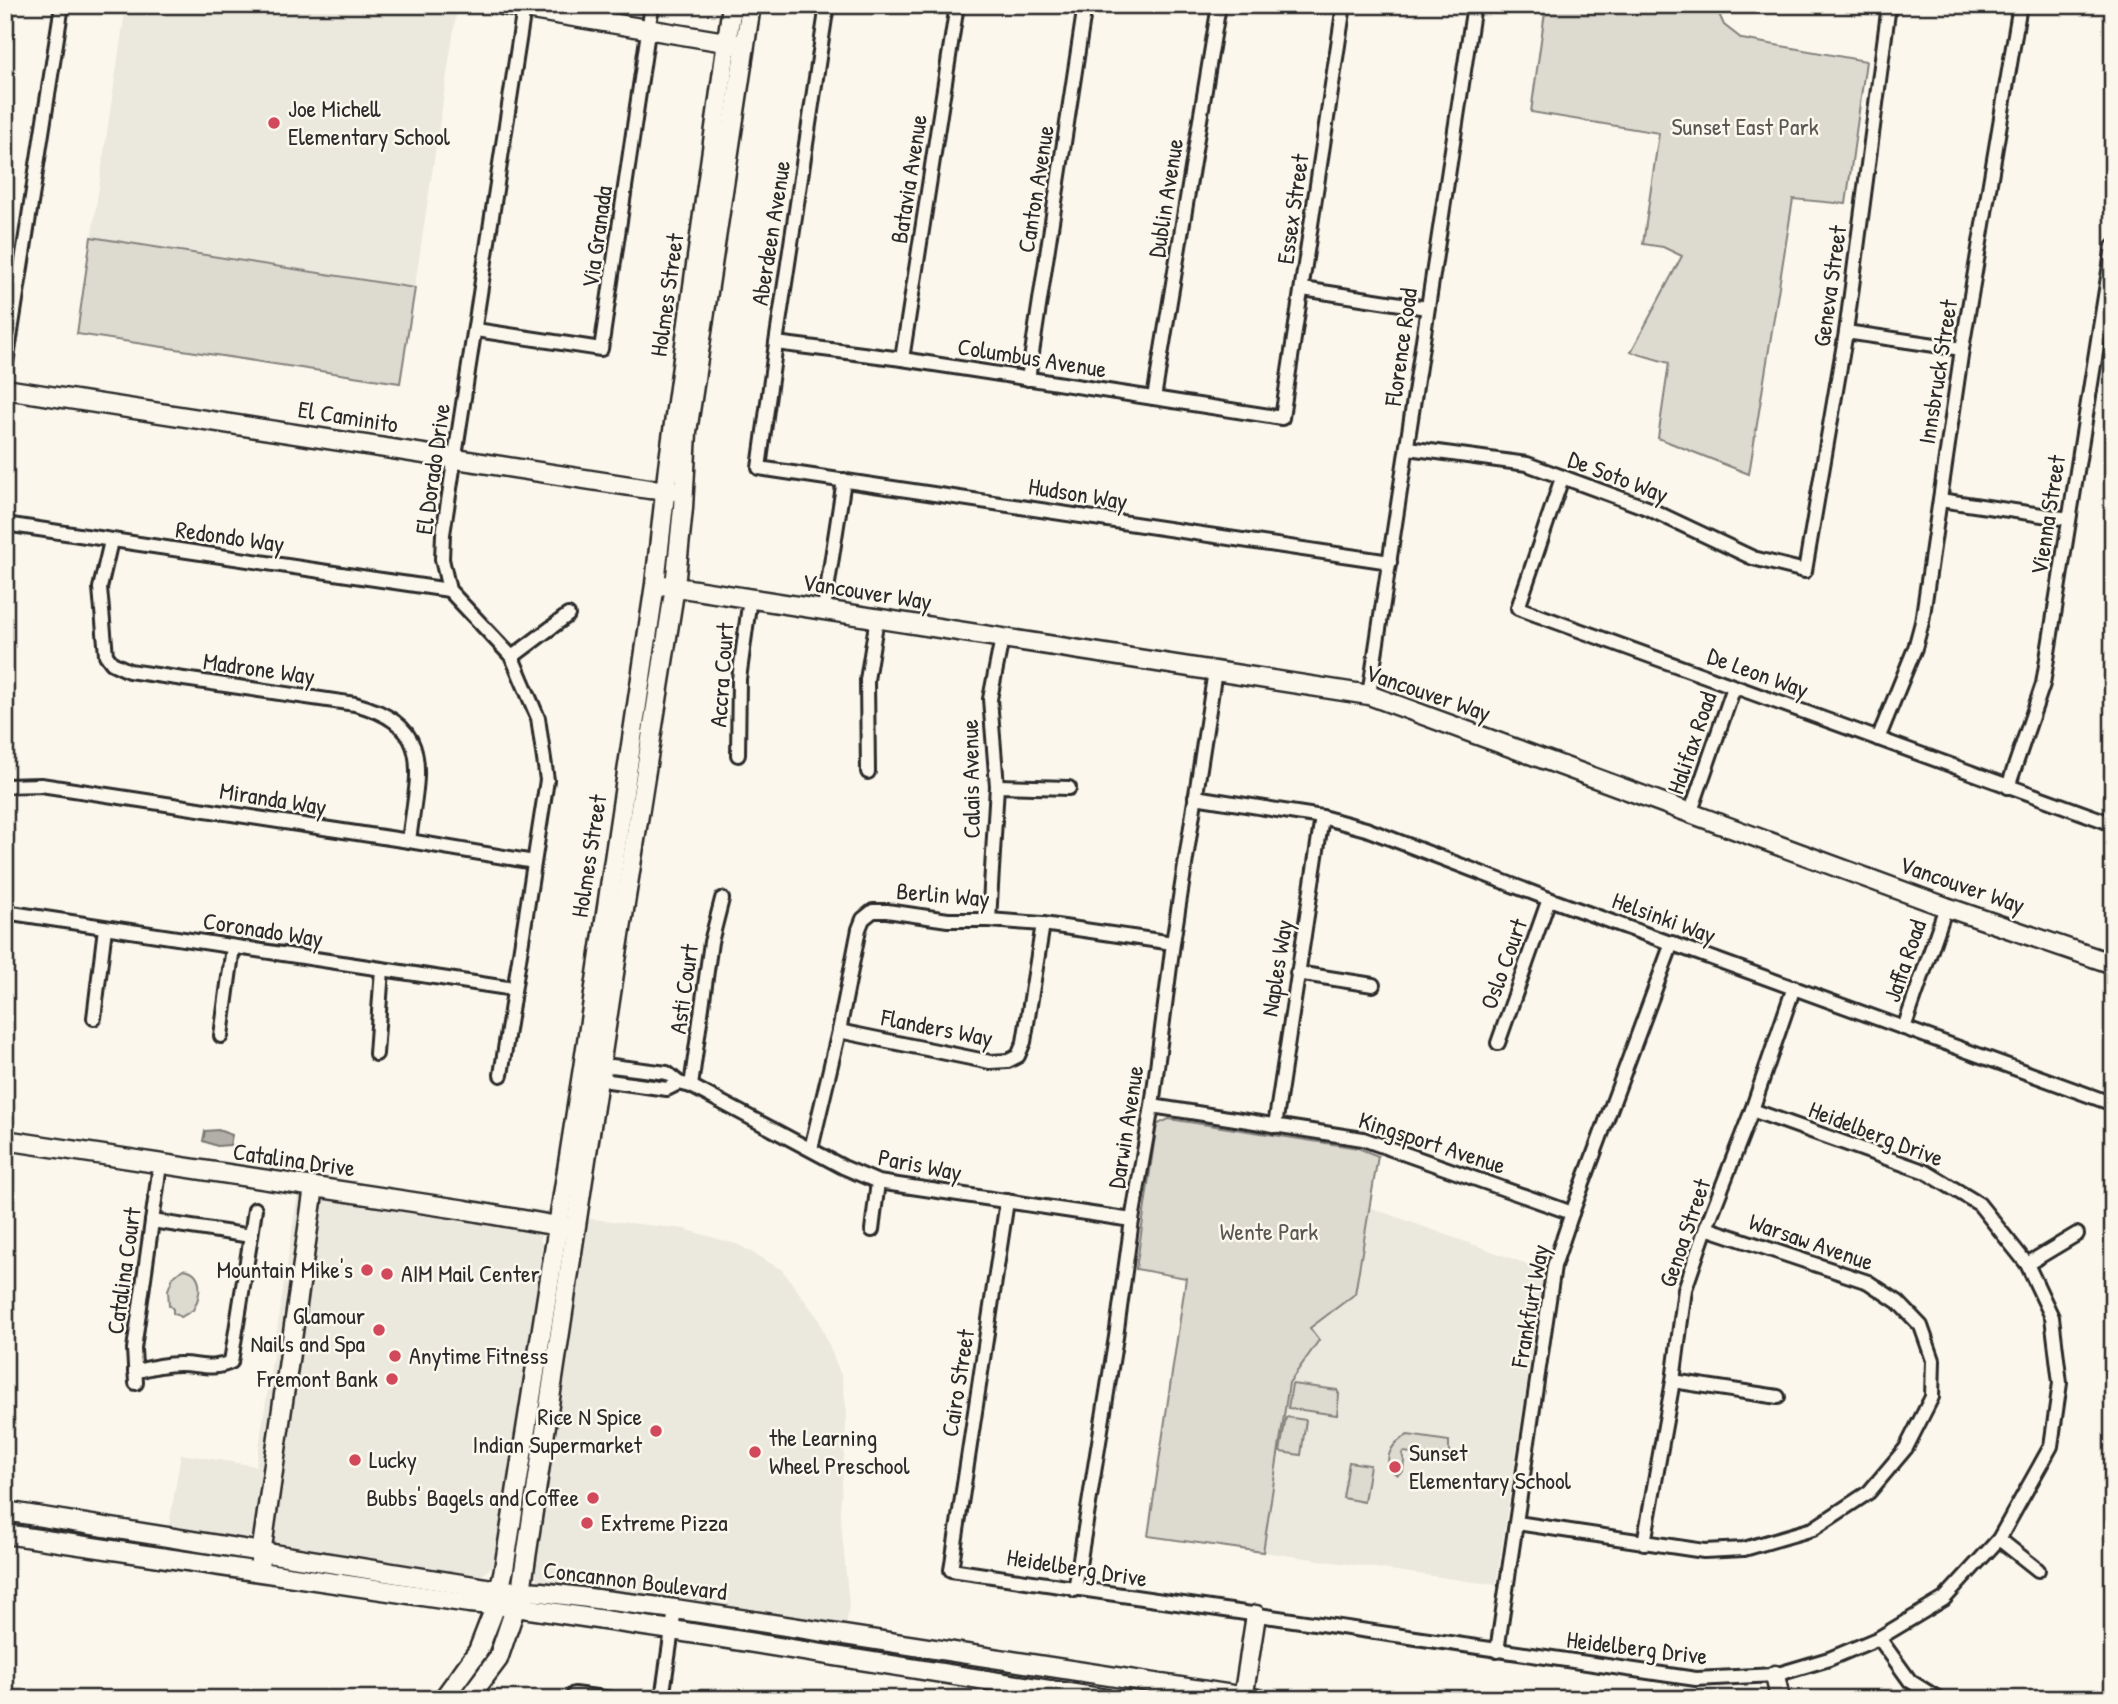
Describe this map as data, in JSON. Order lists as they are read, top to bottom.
{
  "streets": {
    "main road": [
      "Holmes Street",
      "El Caminito",
      "Vancouver Way",
      "Catalina Drive",
      "Concannon Boulevard"
    ],
    "street": [
      "Batavia Avenue",
      "Canton Avenue",
      "Dublin Avenue",
      "Essex Street",
      "Aberdeen Avenue",
      "Via Granada",
      "Geneva Street",
      "Florence Road",
      "Columbus Avenue",
      "Innsbruck Street",
      "El Dorado Drive",
      "De Soto Way",
      "Hudson Way",
      "Vienna Street",
      "Redondo Way",
      "Madrone Way",
      "De Leon Way",
      "Accra Court",
      "Halifax Road",
      "Calais Avenue",
      "Miranda Way",
      "Berlin Way",
      "Helsinki Way",
      "Coronado Way",
      "Jaffa Road",
      "Oslo Court",
      "Naples Way",
      "Asti Court",
      "Flanders Way",
      "Darwin Avenue",
      "Heidelberg Drive",
      "Kingsport Avenue",
      "Paris Way",
      "Genoa Street",
      "Warsaw Avenue",
      "Catalina Court",
      "Frankfurt Way",
      "Cairo Street"
    ]
  },
  "crossings": [
    ["Batavia Avenue", "Columbus Avenue"],
    ["Canton Avenue", "Columbus Avenue"],
    ["Dublin Avenue", "Columbus Avenue"],
    ["Essex Street", "Columbus Avenue"],
    ["Aberdeen Avenue", "Columbus Avenue"],
    ["Aberdeen Avenue", "Hudson Way"],
    ["Via Granada", "El Dorado Drive"],
    ["Geneva Street", "De Soto Way"],
    ["Holmes Street", "El Caminito"],
    ["Holmes Street", "Vancouver Way"],
    ["Holmes Street", "Catalina Drive"],
    ["Holmes Street", "Paris Way"],
    ["Holmes Street", "Concannon Boulevard"],
    ["Florence Road", "De Soto Way"],
    ["Florence Road", "Hudson Way"],
    ["Florence Road", "Vancouver Way"],
    ["Innsbruck Street", "De Leon Way"],
    ["El Caminito", "El Dorado Drive"],
    ["El Dorado Drive", "Redondo Way"],
    ["De Soto Way", "De Leon Way"],
    ["Vienna Street", "De Leon Way"],
    ["Redondo Way", "Madrone Way"],
    ["Vancouver Way", "Accra Court"],
    ["Vancouver Way", "Halifax Road"],
    ["Vancouver Way", "Calais Avenue"],
    ["Vancouver Way", "Jaffa Road"],
    ["Vancouver Way", "Darwin Avenue"],
    ["Madrone Way", "Miranda Way"],
    ["De Leon Way", "Halifax Road"],
    ["Calais Avenue", "Berlin Way"],
    ["Berlin Way", "Flanders Way"],
    ["Berlin Way", "Darwin Avenue"],
    ["Berlin Way", "Paris Way"],
    ["Helsinki Way", "Jaffa Road"],
    ["Helsinki Way", "Oslo Court"],
    ["Helsinki Way", "Naples Way"],
    ["Helsinki Way", "Darwin Avenue"],
    ["Helsinki Way", "Genoa Street"],
    ["Helsinki Way", "Frankfurt Way"],
    ["Naples Way", "Kingsport Avenue"],
    ["Asti Court", "Paris Way"],
    ["Darwin Avenue", "Heidelberg Drive"],
    ["Darwin Avenue", "Kingsport Avenue"],
    ["Darwin Avenue", "Paris Way"],
    ["Heidelberg Drive", "Genoa Street"],
    ["Heidelberg Drive", "Frankfurt Way"],
    ["Heidelberg Drive", "Cairo Street"],
    ["Kingsport Avenue", "Frankfurt Way"],
    ["Catalina Drive", "Catalina Court"],
    ["Paris Way", "Cairo Street"],
    ["Genoa Street", "Warsaw Avenue"],
    ["Warsaw Avenue", "Frankfurt Way"]
  ],
  "parks": ["Sunset East Park", "Wente Park"],
  "places": [
    "Joe Michell Elementary School",
    "Mountain Mike's",
    "AIM Mail Center",
    "Glamour Nails and Spa",
    "Anytime Fitness",
    "Fremont Bank",
    "Rice N Spice Indian Supermarket",
    "the Learning Wheel Preschool",
    "Lucky",
    "Sunset Elementary School",
    "Bubbs' Bagels and Coffee",
    "Extreme Pizza"
  ]
}
